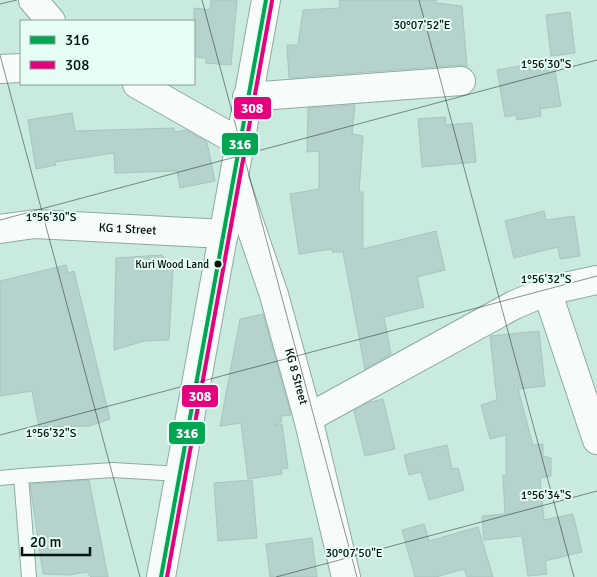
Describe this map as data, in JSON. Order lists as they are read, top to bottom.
{
  "streets": {
    "street": ["KG 1 Street", "KG 8 Street"]
  },
  "places": ["Kuri Wood Land"],
  "lines": ["transit line 316", "transit line 308"],
  "legend": ["316", "308"],
  "scale_bar": "20 m",
  "coordinates": [
    "30°07'52\"E",
    "1°56'30\"S",
    "1°56'32\"S",
    "1°56'34\"S",
    "30°07'50\"E"
  ]
}
